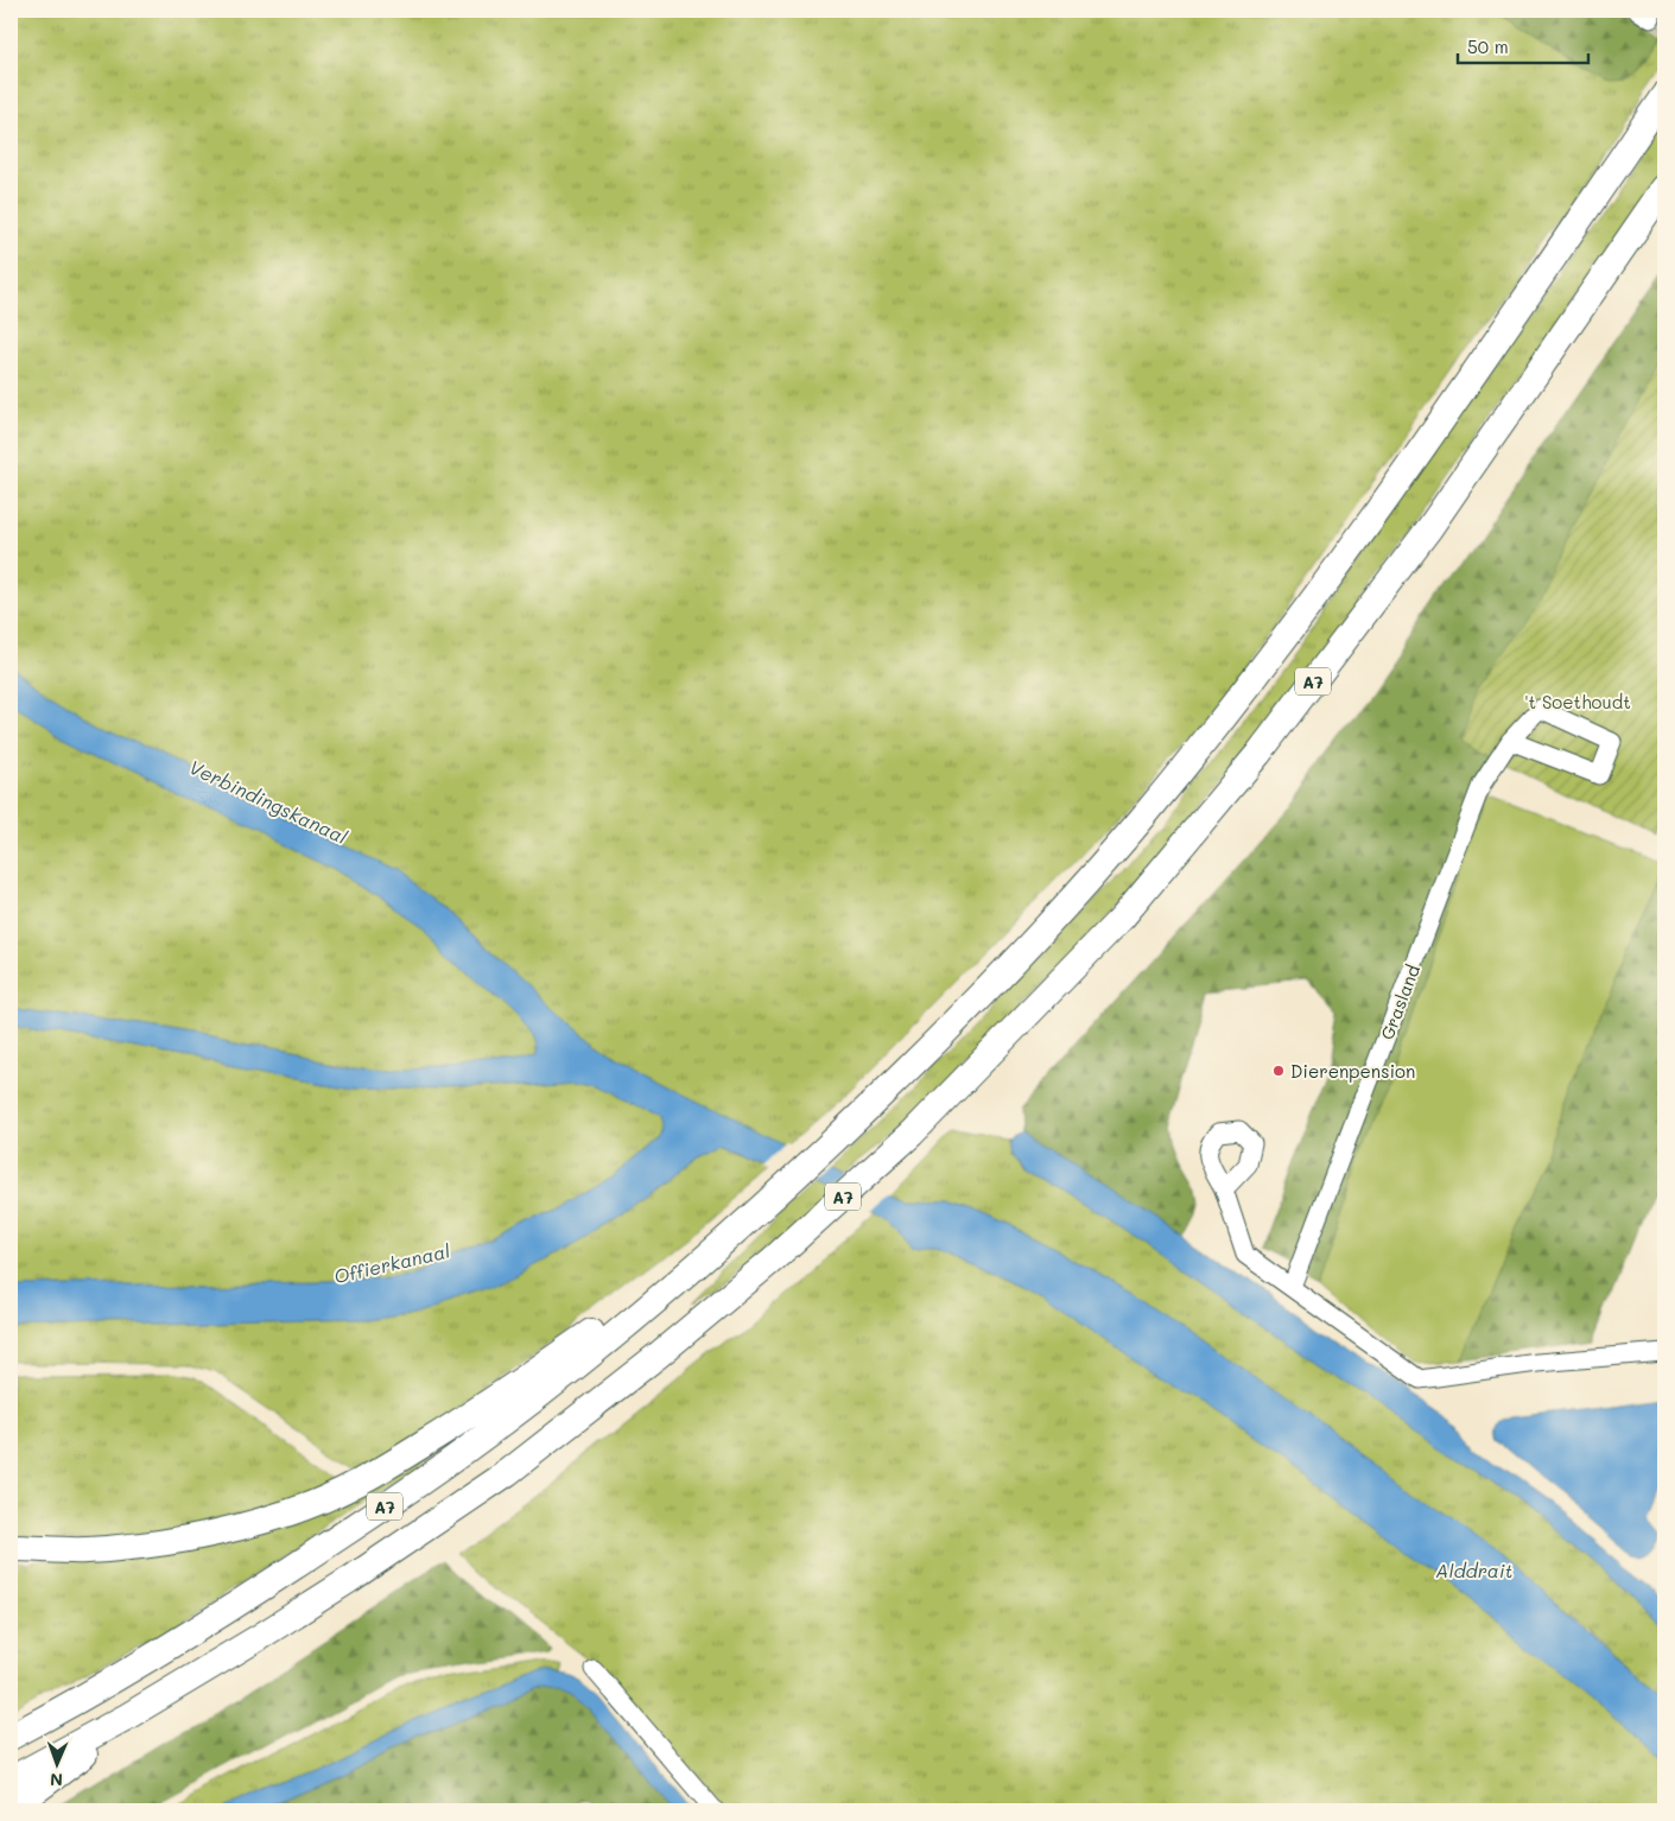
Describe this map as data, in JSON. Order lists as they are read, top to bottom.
{
  "streets": {
    "highway": ["A7"],
    "street": ["Grasland"]
  },
  "water": ["Verbindingskanaal", "Offierkanaal", "Alddrait"],
  "parks": ["'t Soethoudt"],
  "places": ["Dierenpension"],
  "scale_bar": "50 m",
  "north": "bottom"
}
